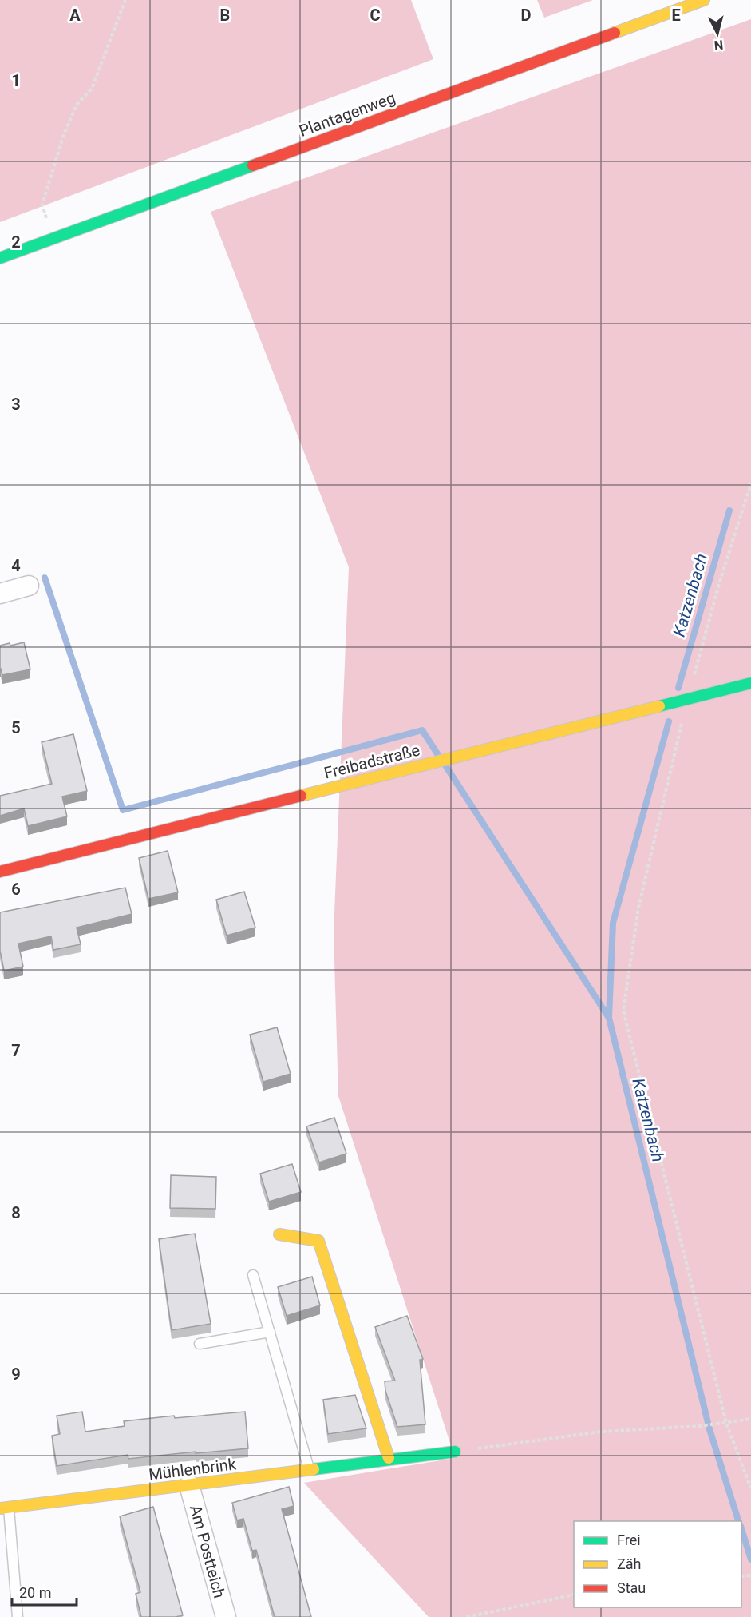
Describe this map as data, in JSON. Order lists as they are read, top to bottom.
{
  "streets": {
    "street": [
      "Plantagenweg",
      "Freibadstraße",
      "Mühlenbrink",
      "Am Postteich"
    ]
  },
  "crossings": [
    ["Mühlenbrink", "Am Postteich"]
  ],
  "water": ["Katzenbach"],
  "legend": ["Frei", "Zäh", "Stau"],
  "scale_bar": "20 m",
  "north": "bottom",
  "grid": {
    "columns": [
      "A",
      "B",
      "C",
      "D",
      "E"
    ],
    "rows": [
      "1",
      "2",
      "3",
      "4",
      "5",
      "6",
      "7",
      "8",
      "9"
    ]
  }
}
